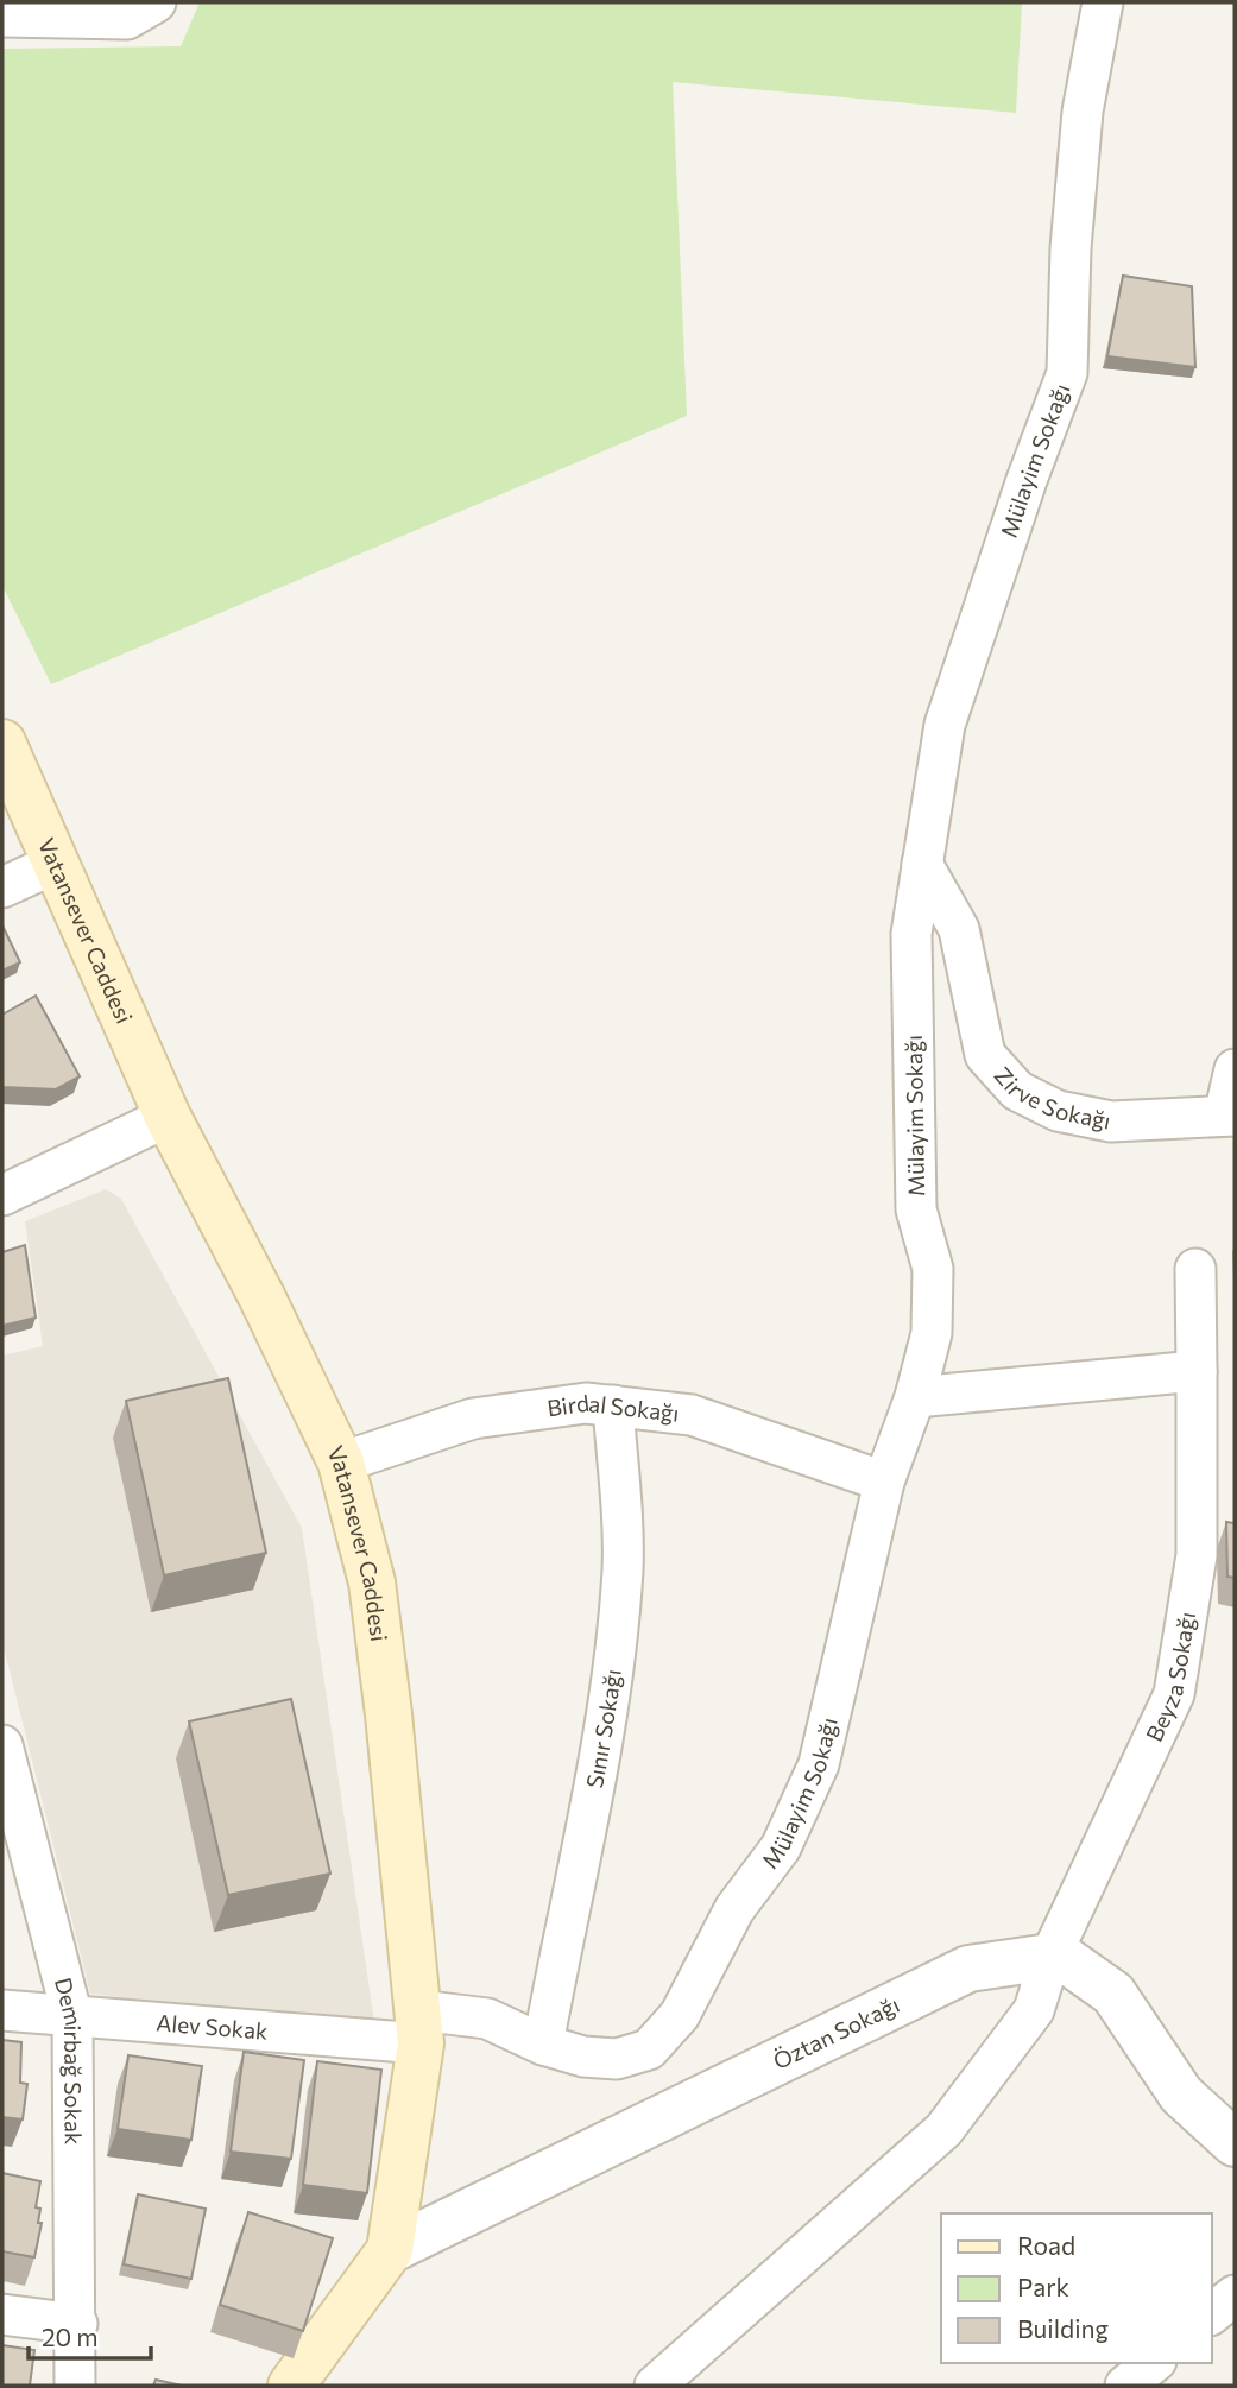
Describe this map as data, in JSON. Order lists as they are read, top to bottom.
{
  "streets": {
    "main road": ["Vatansever Caddesi"],
    "street": [
      "Mülayim Sokağı",
      "Zirve Sokağı",
      "Birdal Sokağı",
      "Beyza Sokağı",
      "Sınır Sokağı",
      "Alev Sokak",
      "Öztan Sokağı",
      "Demirbağ Sokak"
    ]
  },
  "crossings": [
    ["Mülayim Sokağı", "Vatansever Caddesi"],
    ["Mülayim Sokağı", "Zirve Sokağı"],
    ["Mülayim Sokağı", "Birdal Sokağı"],
    ["Mülayim Sokağı", "Sınır Sokağı"],
    ["Mülayim Sokağı", "Alev Sokak"],
    ["Vatansever Caddesi", "Birdal Sokağı"],
    ["Vatansever Caddesi", "Alev Sokak"],
    ["Vatansever Caddesi", "Öztan Sokağı"],
    ["Birdal Sokağı", "Sınır Sokağı"],
    ["Beyza Sokağı", "Öztan Sokağı"],
    ["Alev Sokak", "Demirbağ Sokak"]
  ],
  "legend": ["Road", "Park", "Building"],
  "scale_bar": "20 m"
}
